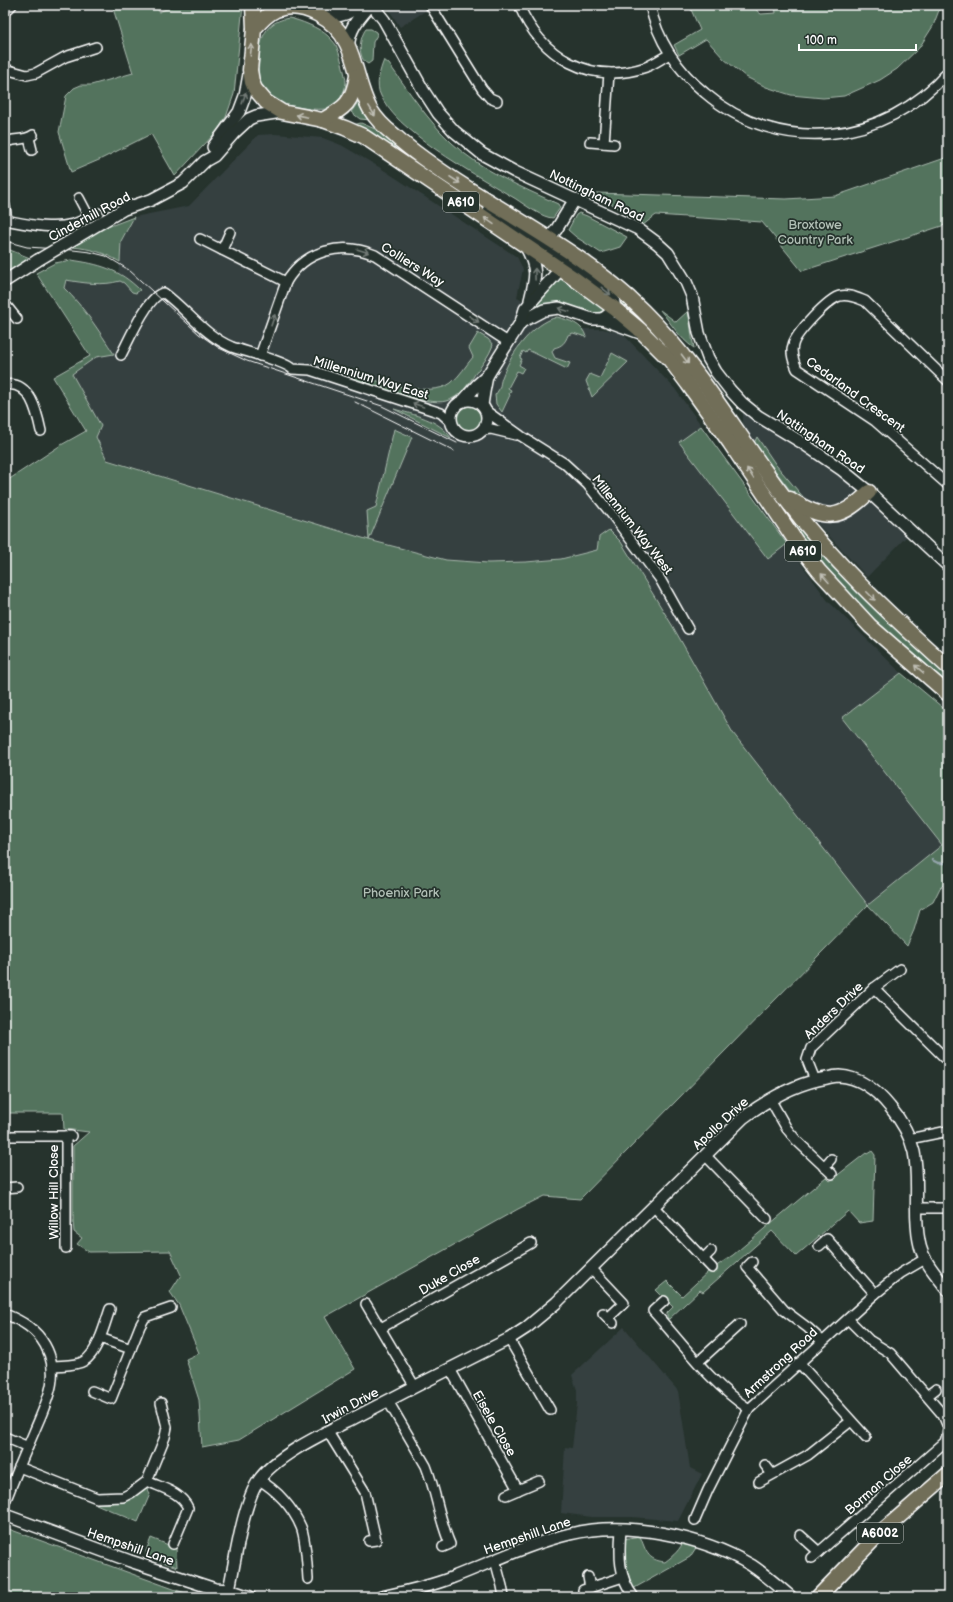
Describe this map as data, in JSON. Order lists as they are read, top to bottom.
{
  "streets": {
    "main road": ["A610", "A6002"],
    "street": [
      "Nottingham Road",
      "Cinderhill Road",
      "Colliers Way",
      "Millennium Way East",
      "Cedarland Crescent",
      "Millennium Way West",
      "Anders Drive",
      "Apollo Drive",
      "Willow Hill Close",
      "Duke Close",
      "Armstrong Road",
      "Irwin Drive",
      "Eisele Close",
      "Borman Close",
      "Hempshill Lane"
    ]
  },
  "crossings": [
    ["A610", "Cinderhill Road"],
    ["Colliers Way", "Millennium Way East"],
    ["Millennium Way East", "Millennium Way West"],
    ["Anders Drive", "Apollo Drive"],
    ["Apollo Drive", "Armstrong Road"],
    ["Apollo Drive", "Irwin Drive"],
    ["Irwin Drive", "Eisele Close"],
    ["Irwin Drive", "Hempshill Lane"]
  ],
  "one_way": ["Millennium Way East"],
  "parks": ["Broxtowe Country Park", "Phoenix Park"],
  "scale_bar": "100 m"
}
